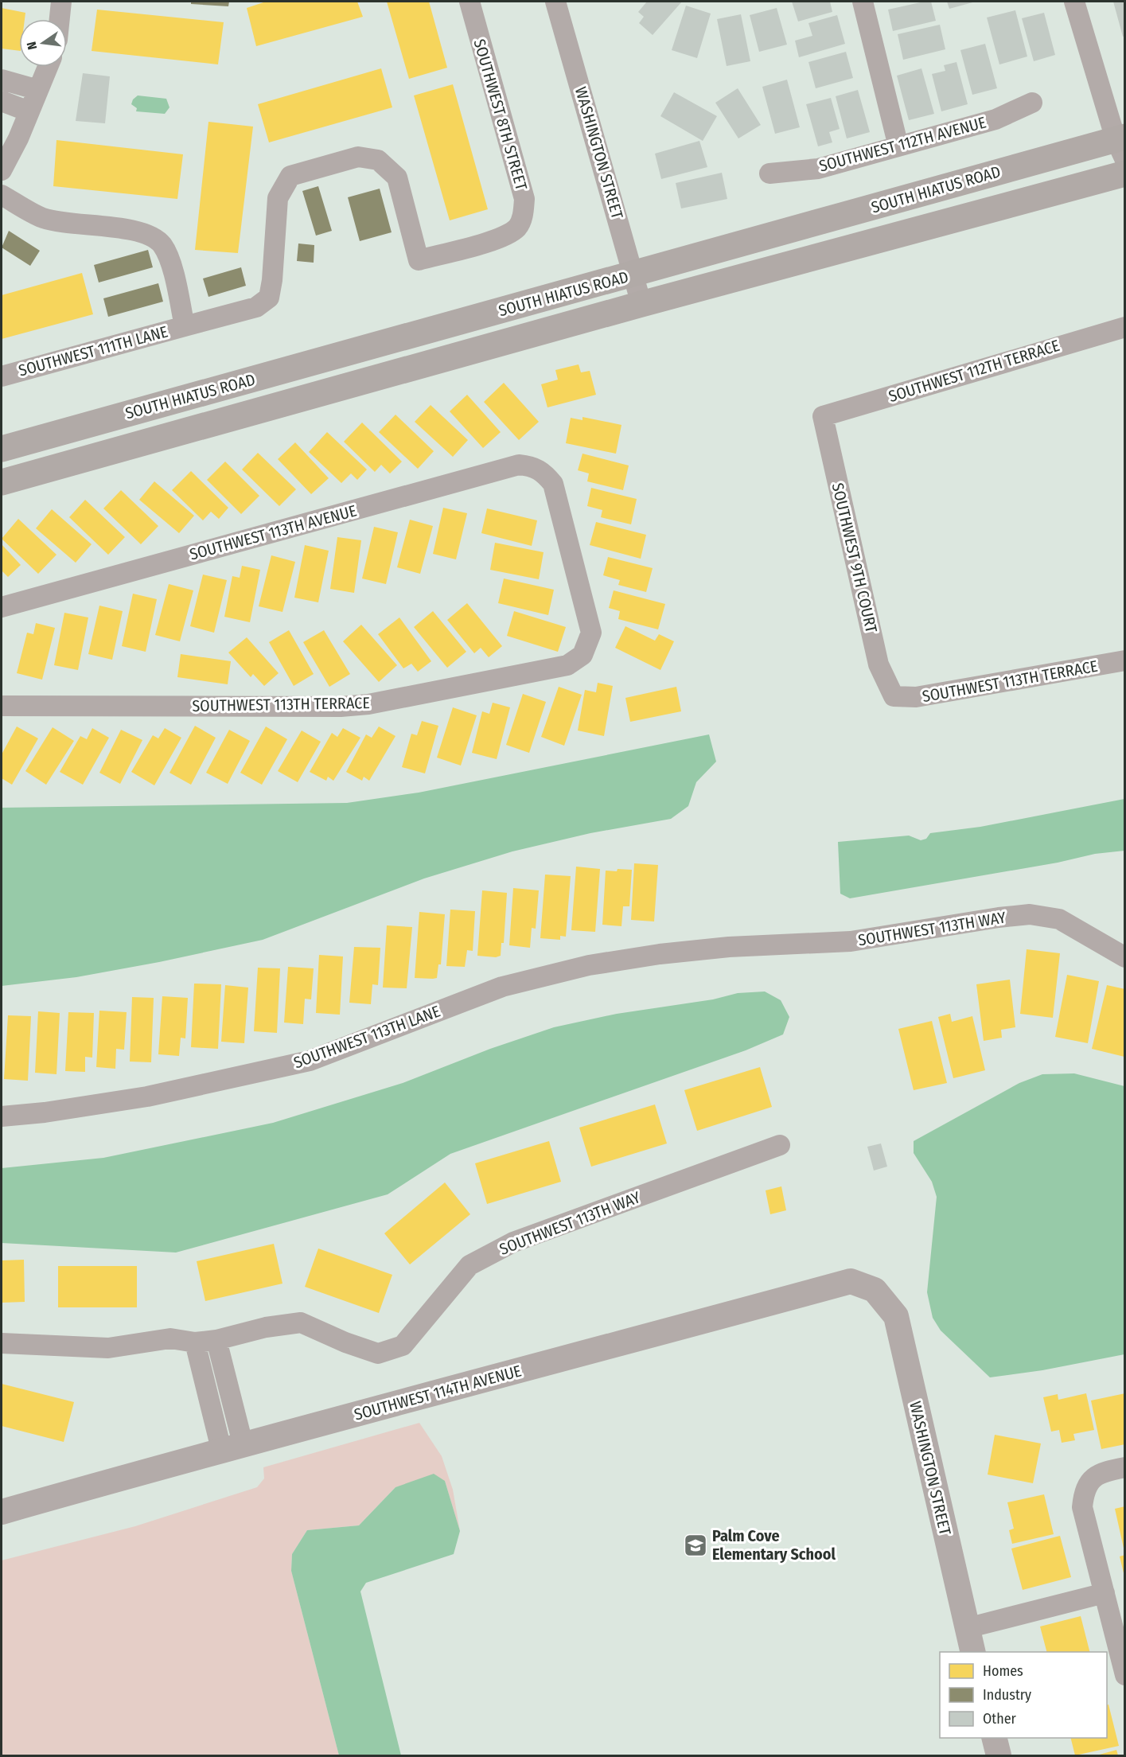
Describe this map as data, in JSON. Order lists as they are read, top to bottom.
{
  "streets": {
    "main road": ["SOUTH HIATUS ROAD"],
    "street": [
      "SOUTHWEST 8TH STREET",
      "SOUTHWEST 112TH AVENUE",
      "WASHINGTON STREET",
      "SOUTHWEST 111TH LANE",
      "SOUTHWEST 112TH TERRACE",
      "SOUTHWEST 113TH AVENUE",
      "SOUTHWEST 9TH COURT",
      "SOUTHWEST 113TH TERRACE",
      "SOUTHWEST 113TH WAY",
      "SOUTHWEST 113TH LANE",
      "SOUTHWEST 114TH AVENUE"
    ]
  },
  "crossings": [
    ["SOUTHWEST 8TH STREET", "SOUTHWEST 111TH LANE"],
    ["WASHINGTON STREET", "SOUTH HIATUS ROAD"],
    ["WASHINGTON STREET", "SOUTHWEST 114TH AVENUE"],
    ["SOUTHWEST 112TH TERRACE", "SOUTHWEST 9TH COURT"],
    ["SOUTHWEST 113TH AVENUE", "SOUTHWEST 113TH TERRACE"],
    ["SOUTHWEST 9TH COURT", "SOUTHWEST 113TH TERRACE"],
    ["SOUTHWEST 113TH WAY", "SOUTHWEST 113TH LANE"]
  ],
  "places": {
    "school or university": ["Palm Cove Elementary School"]
  },
  "legend": ["Homes", "Industry", "Other"],
  "north": "left"
}
